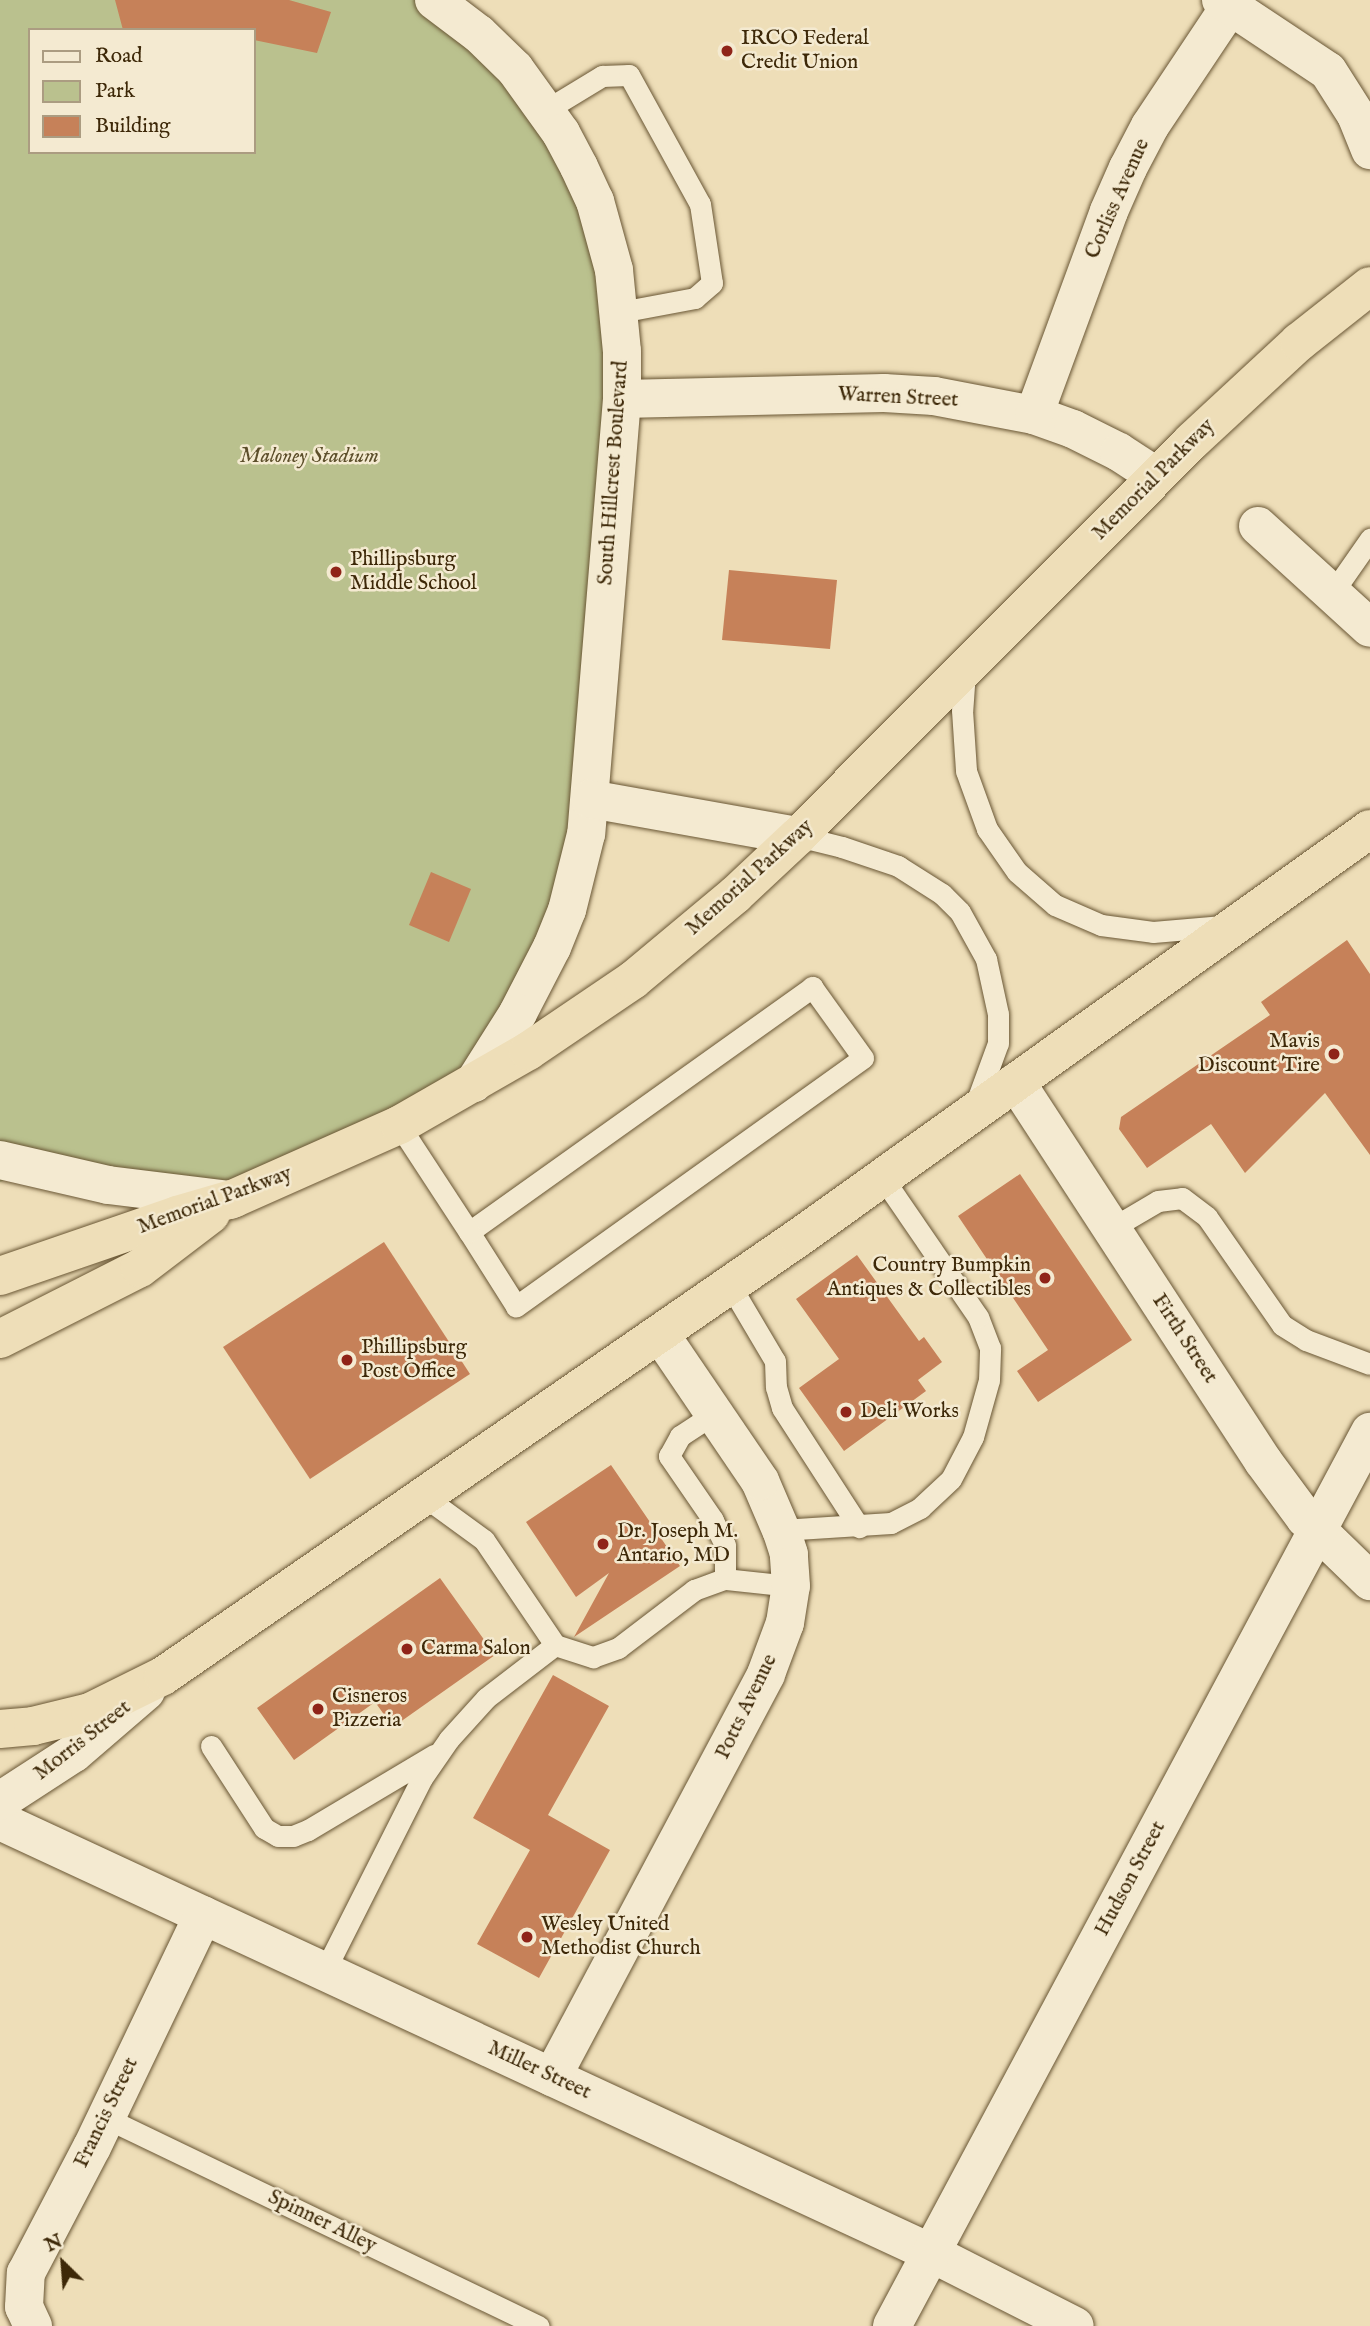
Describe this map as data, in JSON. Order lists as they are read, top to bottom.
{
  "streets": {
    "highway": ["Memorial Parkway"],
    "street": [
      "Corliss Avenue",
      "Warren Street",
      "South Hillcrest Boulevard",
      "Firth Street",
      "Potts Avenue",
      "Morris Street",
      "Hudson Street",
      "Miller Street",
      "Francis Street"
    ],
    "lane": ["Spinner Alley"]
  },
  "crossings": [
    ["Corliss Avenue", "Warren Street"],
    ["Warren Street", "South Hillcrest Boulevard"],
    ["Warren Street", "Memorial Parkway"],
    ["South Hillcrest Boulevard", "Memorial Parkway"],
    ["Firth Street", "Hudson Street"],
    ["Potts Avenue", "Miller Street"],
    ["Hudson Street", "Miller Street"],
    ["Miller Street", "Francis Street"],
    ["Francis Street", "Spinner Alley"]
  ],
  "parks": ["Maloney Stadium"],
  "places": [
    "IRCO Federal Credit Union",
    "Phillipsburg Middle School",
    "Mavis Discount Tire",
    "Country Bumpkin Antiques & Collectibles",
    "Phillipsburg Post Office",
    "Deli Works",
    "Dr. Joseph M. Antario, MD",
    "Carma Salon",
    "Cisneros Pizzeria",
    "Wesley United Methodist Church"
  ],
  "legend": ["Road", "Park", "Building"],
  "north": "top left"
}
